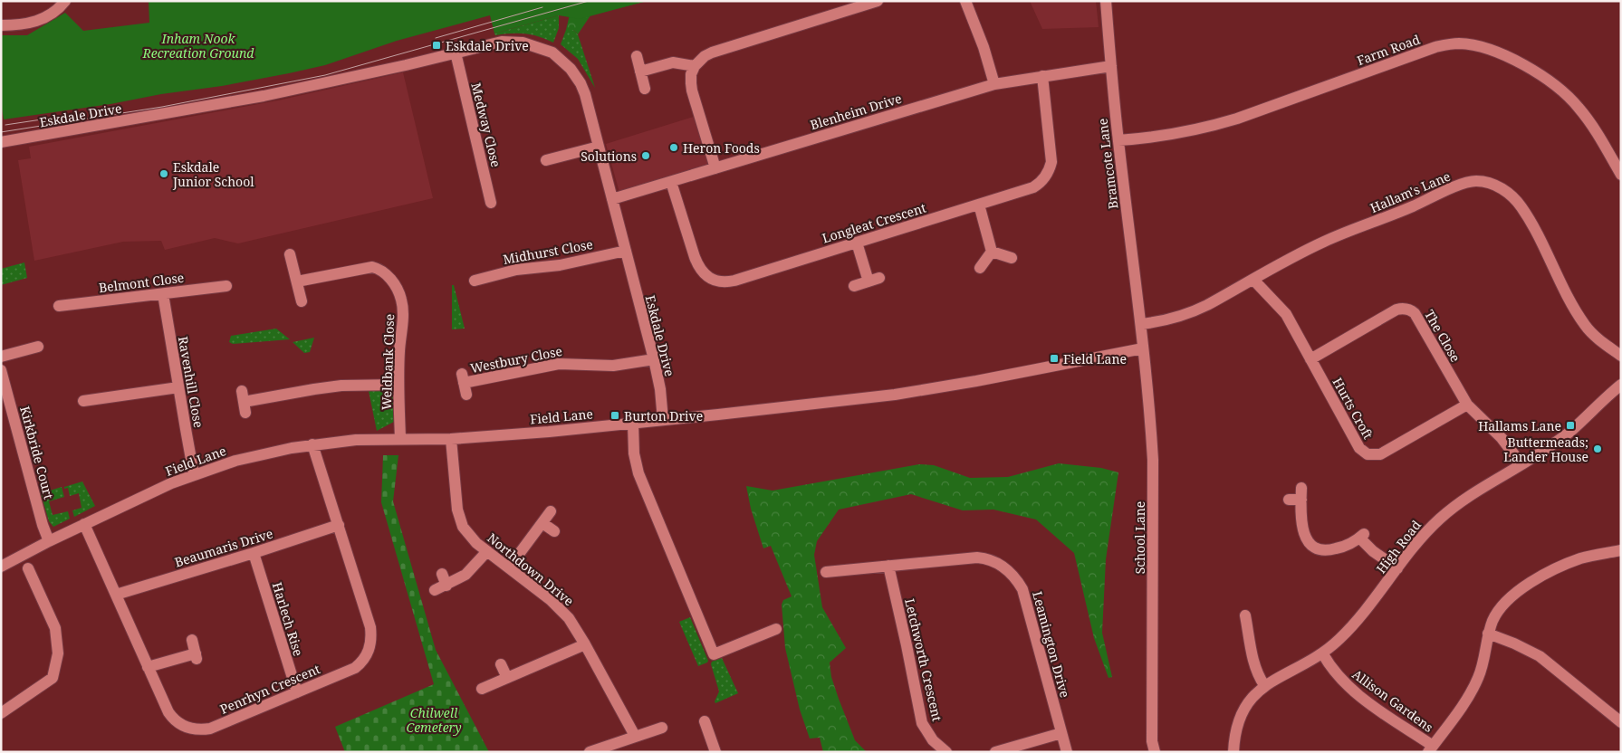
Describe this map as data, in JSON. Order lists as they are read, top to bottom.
{
  "streets": {
    "street": [
      "Farm Road",
      "Blenheim Drive",
      "Eskdale Drive",
      "Medway Close",
      "Bramcote Lane",
      "Hallam's Lane",
      "Longleat Crescent",
      "Midhurst Close",
      "Belmont Close",
      "The Close",
      "Westbury Close",
      "Weldbank Close",
      "Ravenhill Close",
      "Hurts Croft",
      "Field Lane",
      "Kirkbride Court",
      "School Lane",
      "High Road",
      "Beaumaris Drive",
      "Northdown Drive",
      "Harlech Rise",
      "Leamington Drive",
      "Letchworth Crescent",
      "Penrhyn Crescent",
      "Allison Gardens"
    ]
  },
  "crossings": [
    ["Farm Road", "Bramcote Lane"],
    ["Blenheim Drive", "Eskdale Drive"],
    ["Blenheim Drive", "Bramcote Lane"],
    ["Blenheim Drive", "Longleat Crescent"],
    ["Eskdale Drive", "Medway Close"],
    ["Eskdale Drive", "Midhurst Close"],
    ["Eskdale Drive", "Westbury Close"],
    ["Eskdale Drive", "Field Lane"],
    ["Bramcote Lane", "Hallam's Lane"],
    ["Bramcote Lane", "School Lane"],
    ["Hallam's Lane", "Hurts Croft"],
    ["Hallam's Lane", "School Lane"],
    ["Belmont Close", "Ravenhill Close"],
    ["The Close", "Hurts Croft"],
    ["The Close", "High Road"],
    ["Weldbank Close", "Field Lane"],
    ["Ravenhill Close", "Field Lane"],
    ["Field Lane", "Kirkbride Court"],
    ["Field Lane", "School Lane"],
    ["Field Lane", "Northdown Drive"],
    ["Field Lane", "Penrhyn Crescent"],
    ["High Road", "Allison Gardens"],
    ["Beaumaris Drive", "Harlech Rise"],
    ["Beaumaris Drive", "Penrhyn Crescent"],
    ["Harlech Rise", "Penrhyn Crescent"],
    ["Leamington Drive", "Letchworth Crescent"]
  ],
  "parks": ["Inham Nook Recreation Ground", "Chilwell Cemetery"],
  "places": {
    "transit": [
      "Eskdale Drive",
      "Field Lane",
      "Burton Drive",
      "Hallams Lane"
    ],
    "other": [
      "Heron Foods",
      "Solutions",
      "Eskdale Junior School",
      "Buttermeads; Lander House"
    ]
  }
}
